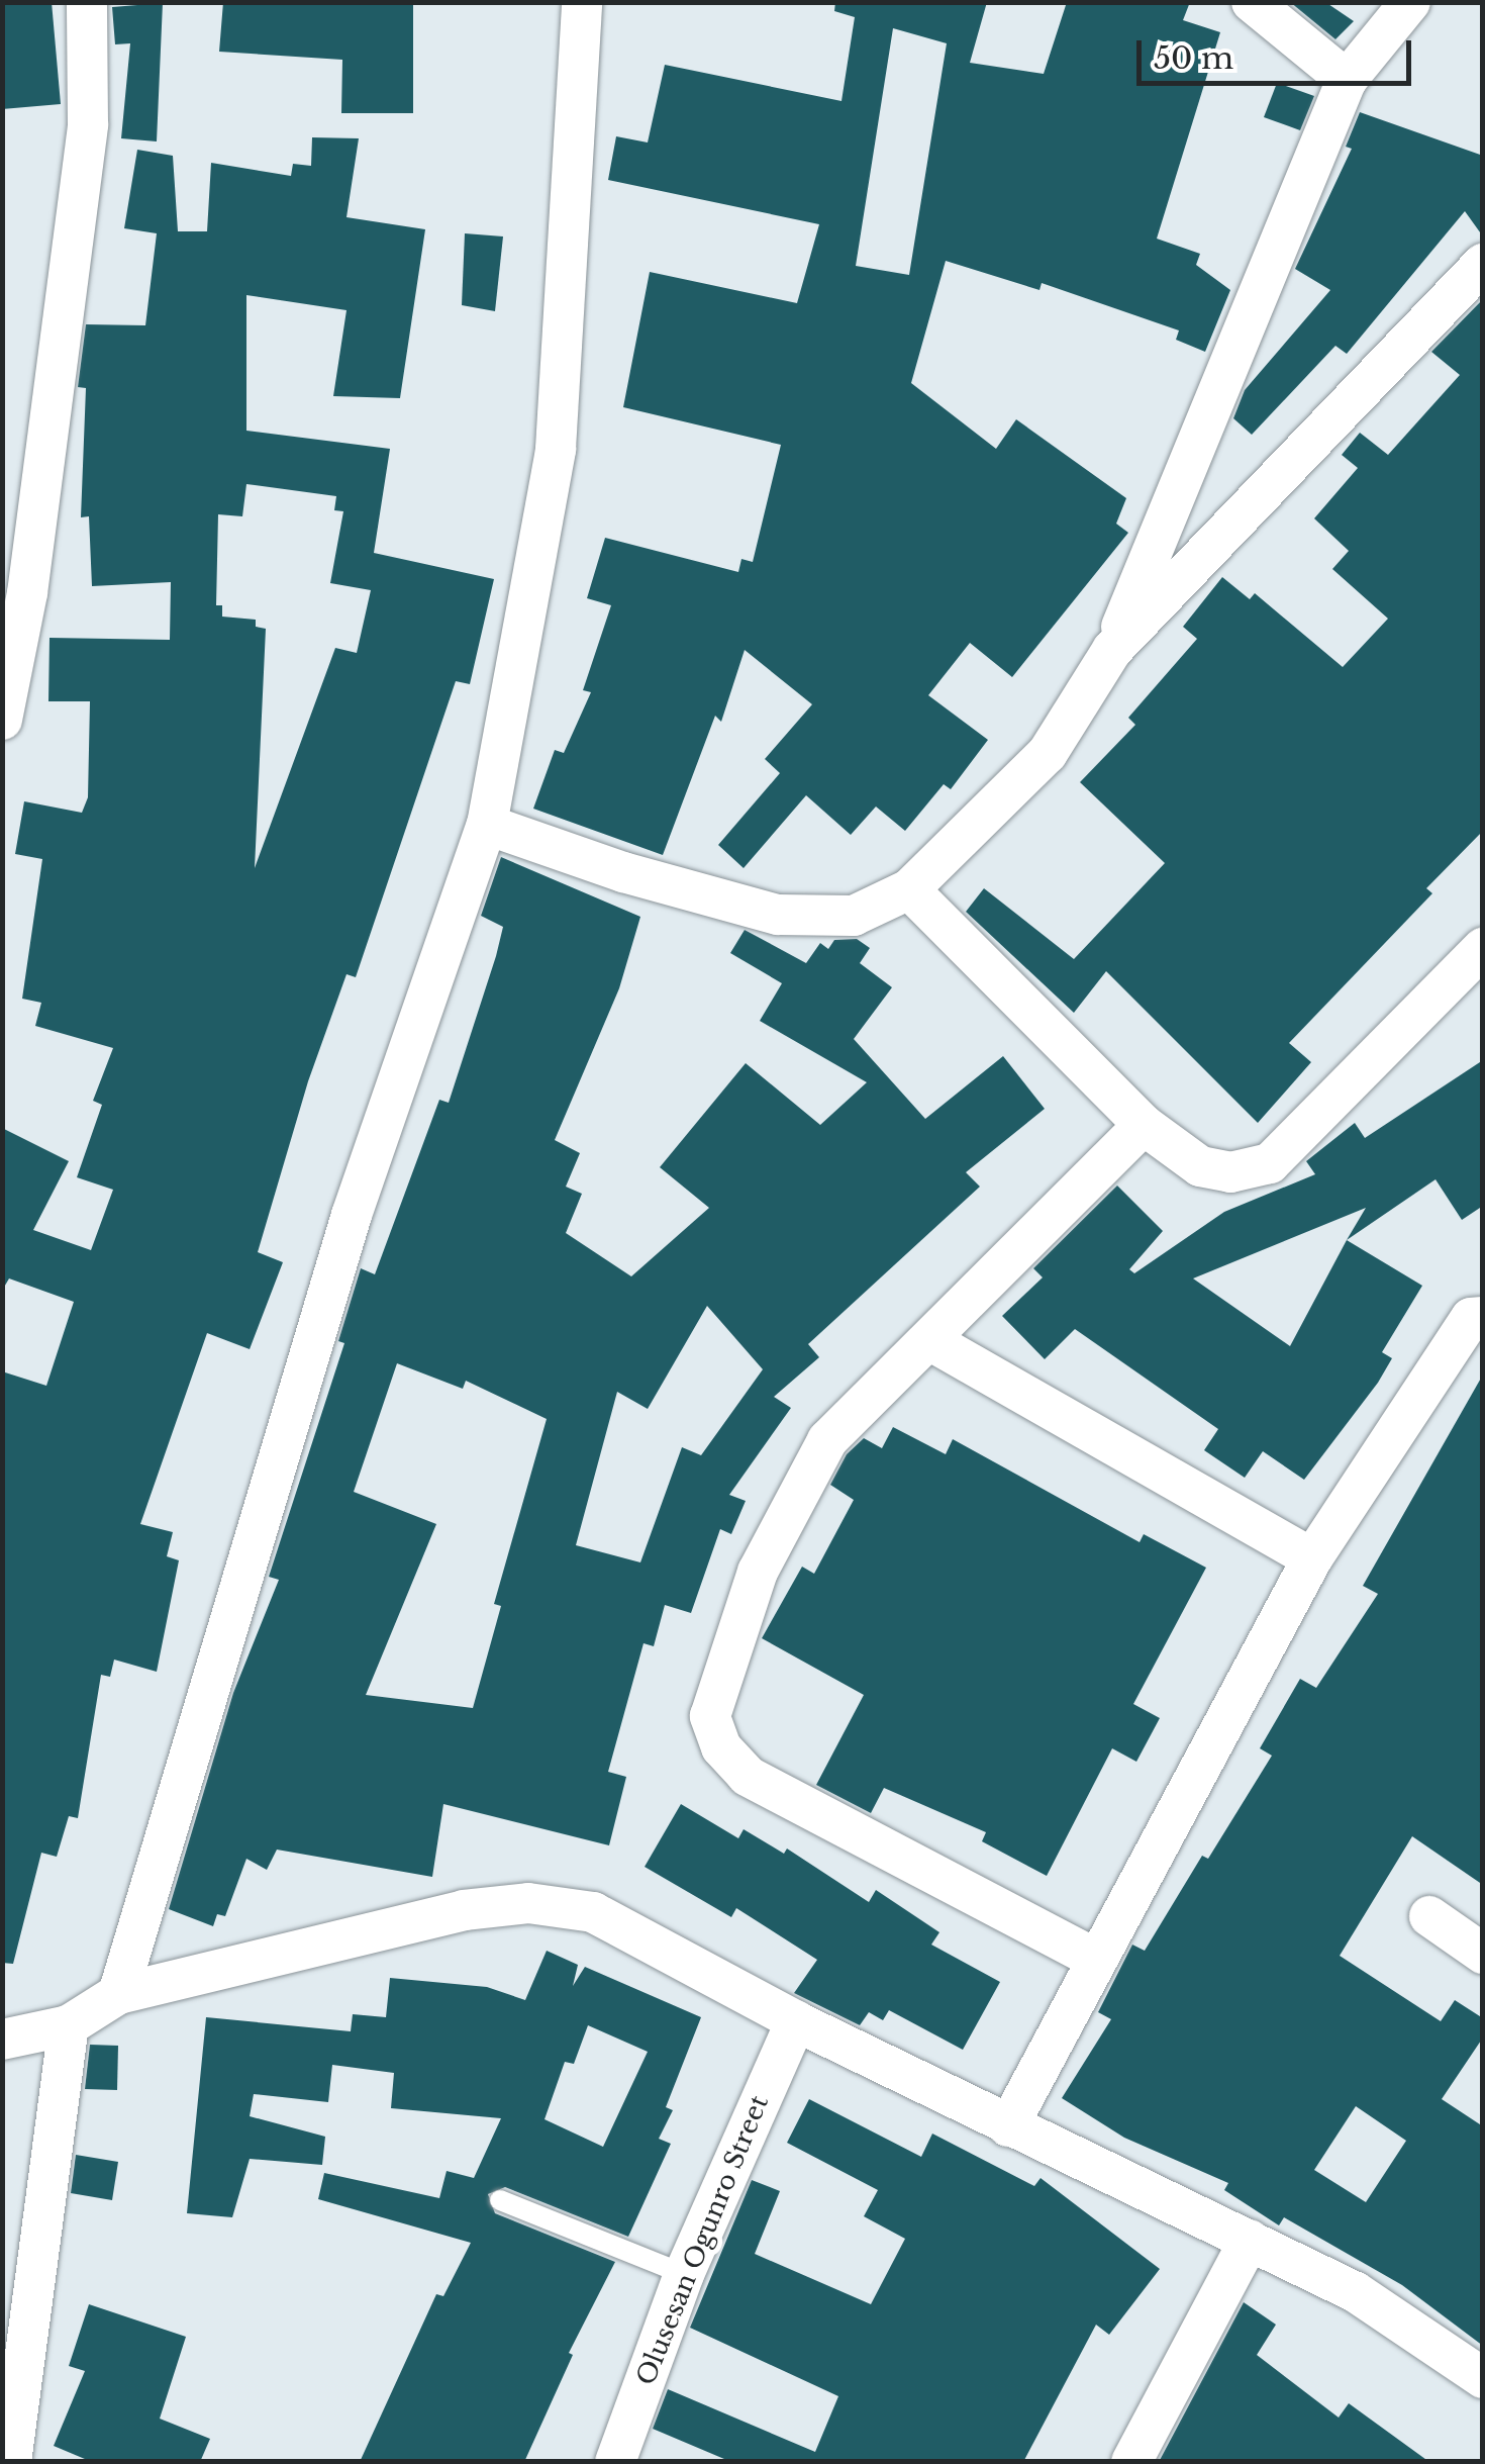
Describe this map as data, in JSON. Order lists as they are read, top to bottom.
{
  "streets": {
    "street": ["Olusesan Ogunro Street"]
  },
  "scale_bar": "50 m"
}
